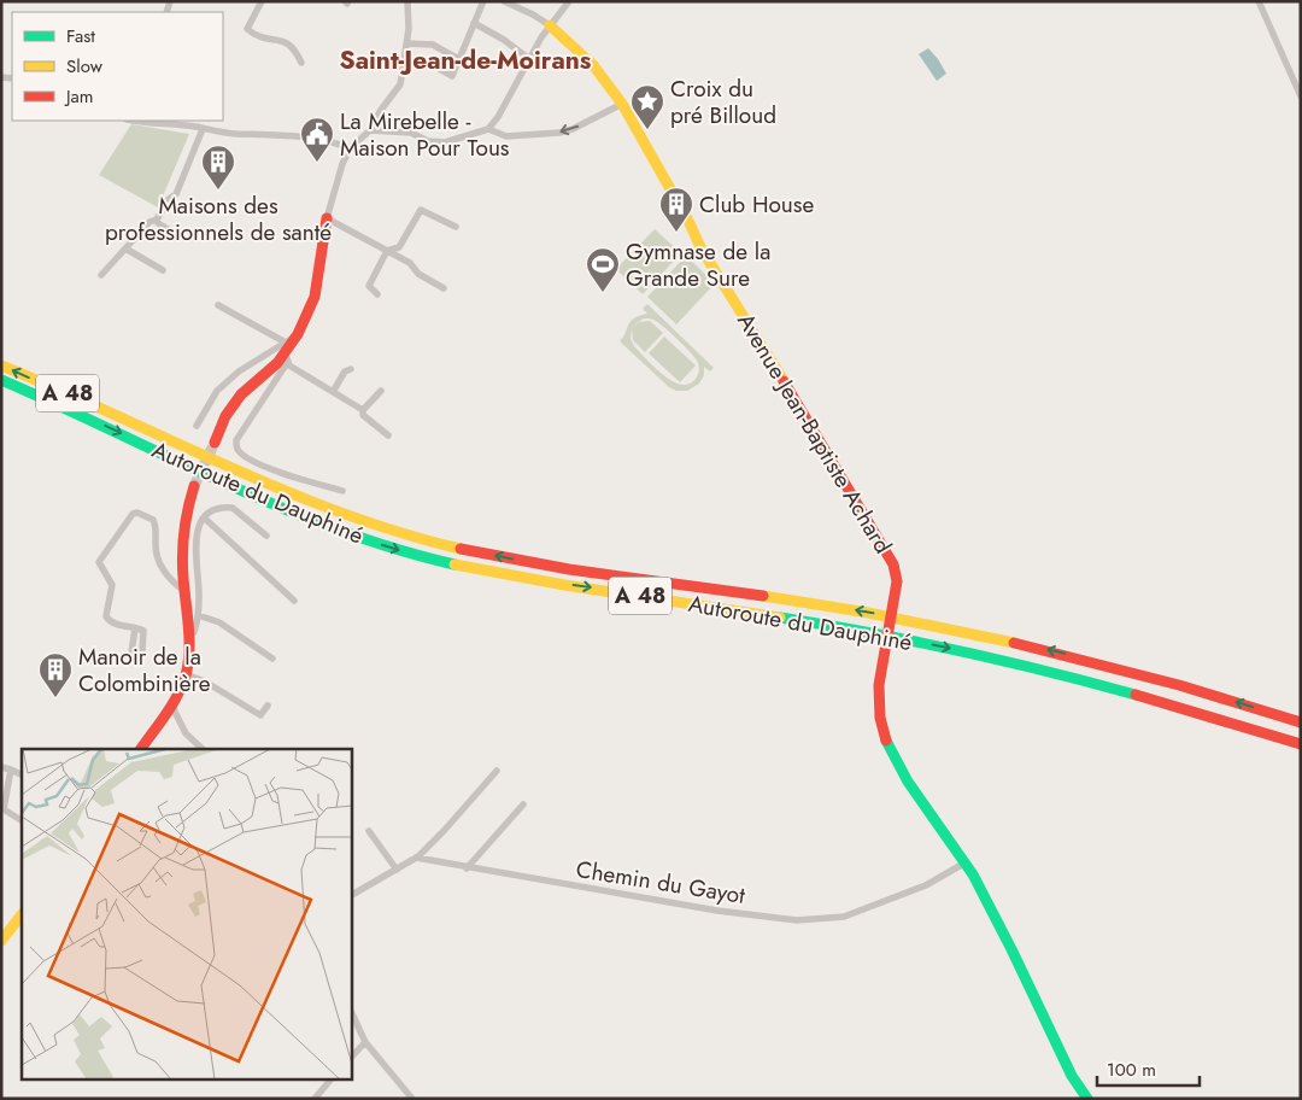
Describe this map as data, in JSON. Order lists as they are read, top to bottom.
{
  "streets": {
    "main road": ["A 48", "Avenue Jean-Baptiste Achard", "Autoroute du Dauphiné"],
    "street": ["Chemin du Gayot"]
  },
  "crossings": [
    ["Avenue Jean-Baptiste Achard", "Chemin du Gayot"]
  ],
  "districts": ["Saint-Jean-de-Moirans"],
  "places": {
    "place": ["Croix du pré Billoud"],
    "public building": ["La Mirebelle - Maison Pour Tous"],
    "building": ["Maisons des professionnels de santé", "Club House", "Manoir de la Colombinière"],
    "sports": ["Gymnase de la Grande Sure"]
  },
  "legend": ["Fast", "Slow", "Jam"],
  "scale_bar": "100 m"
}
